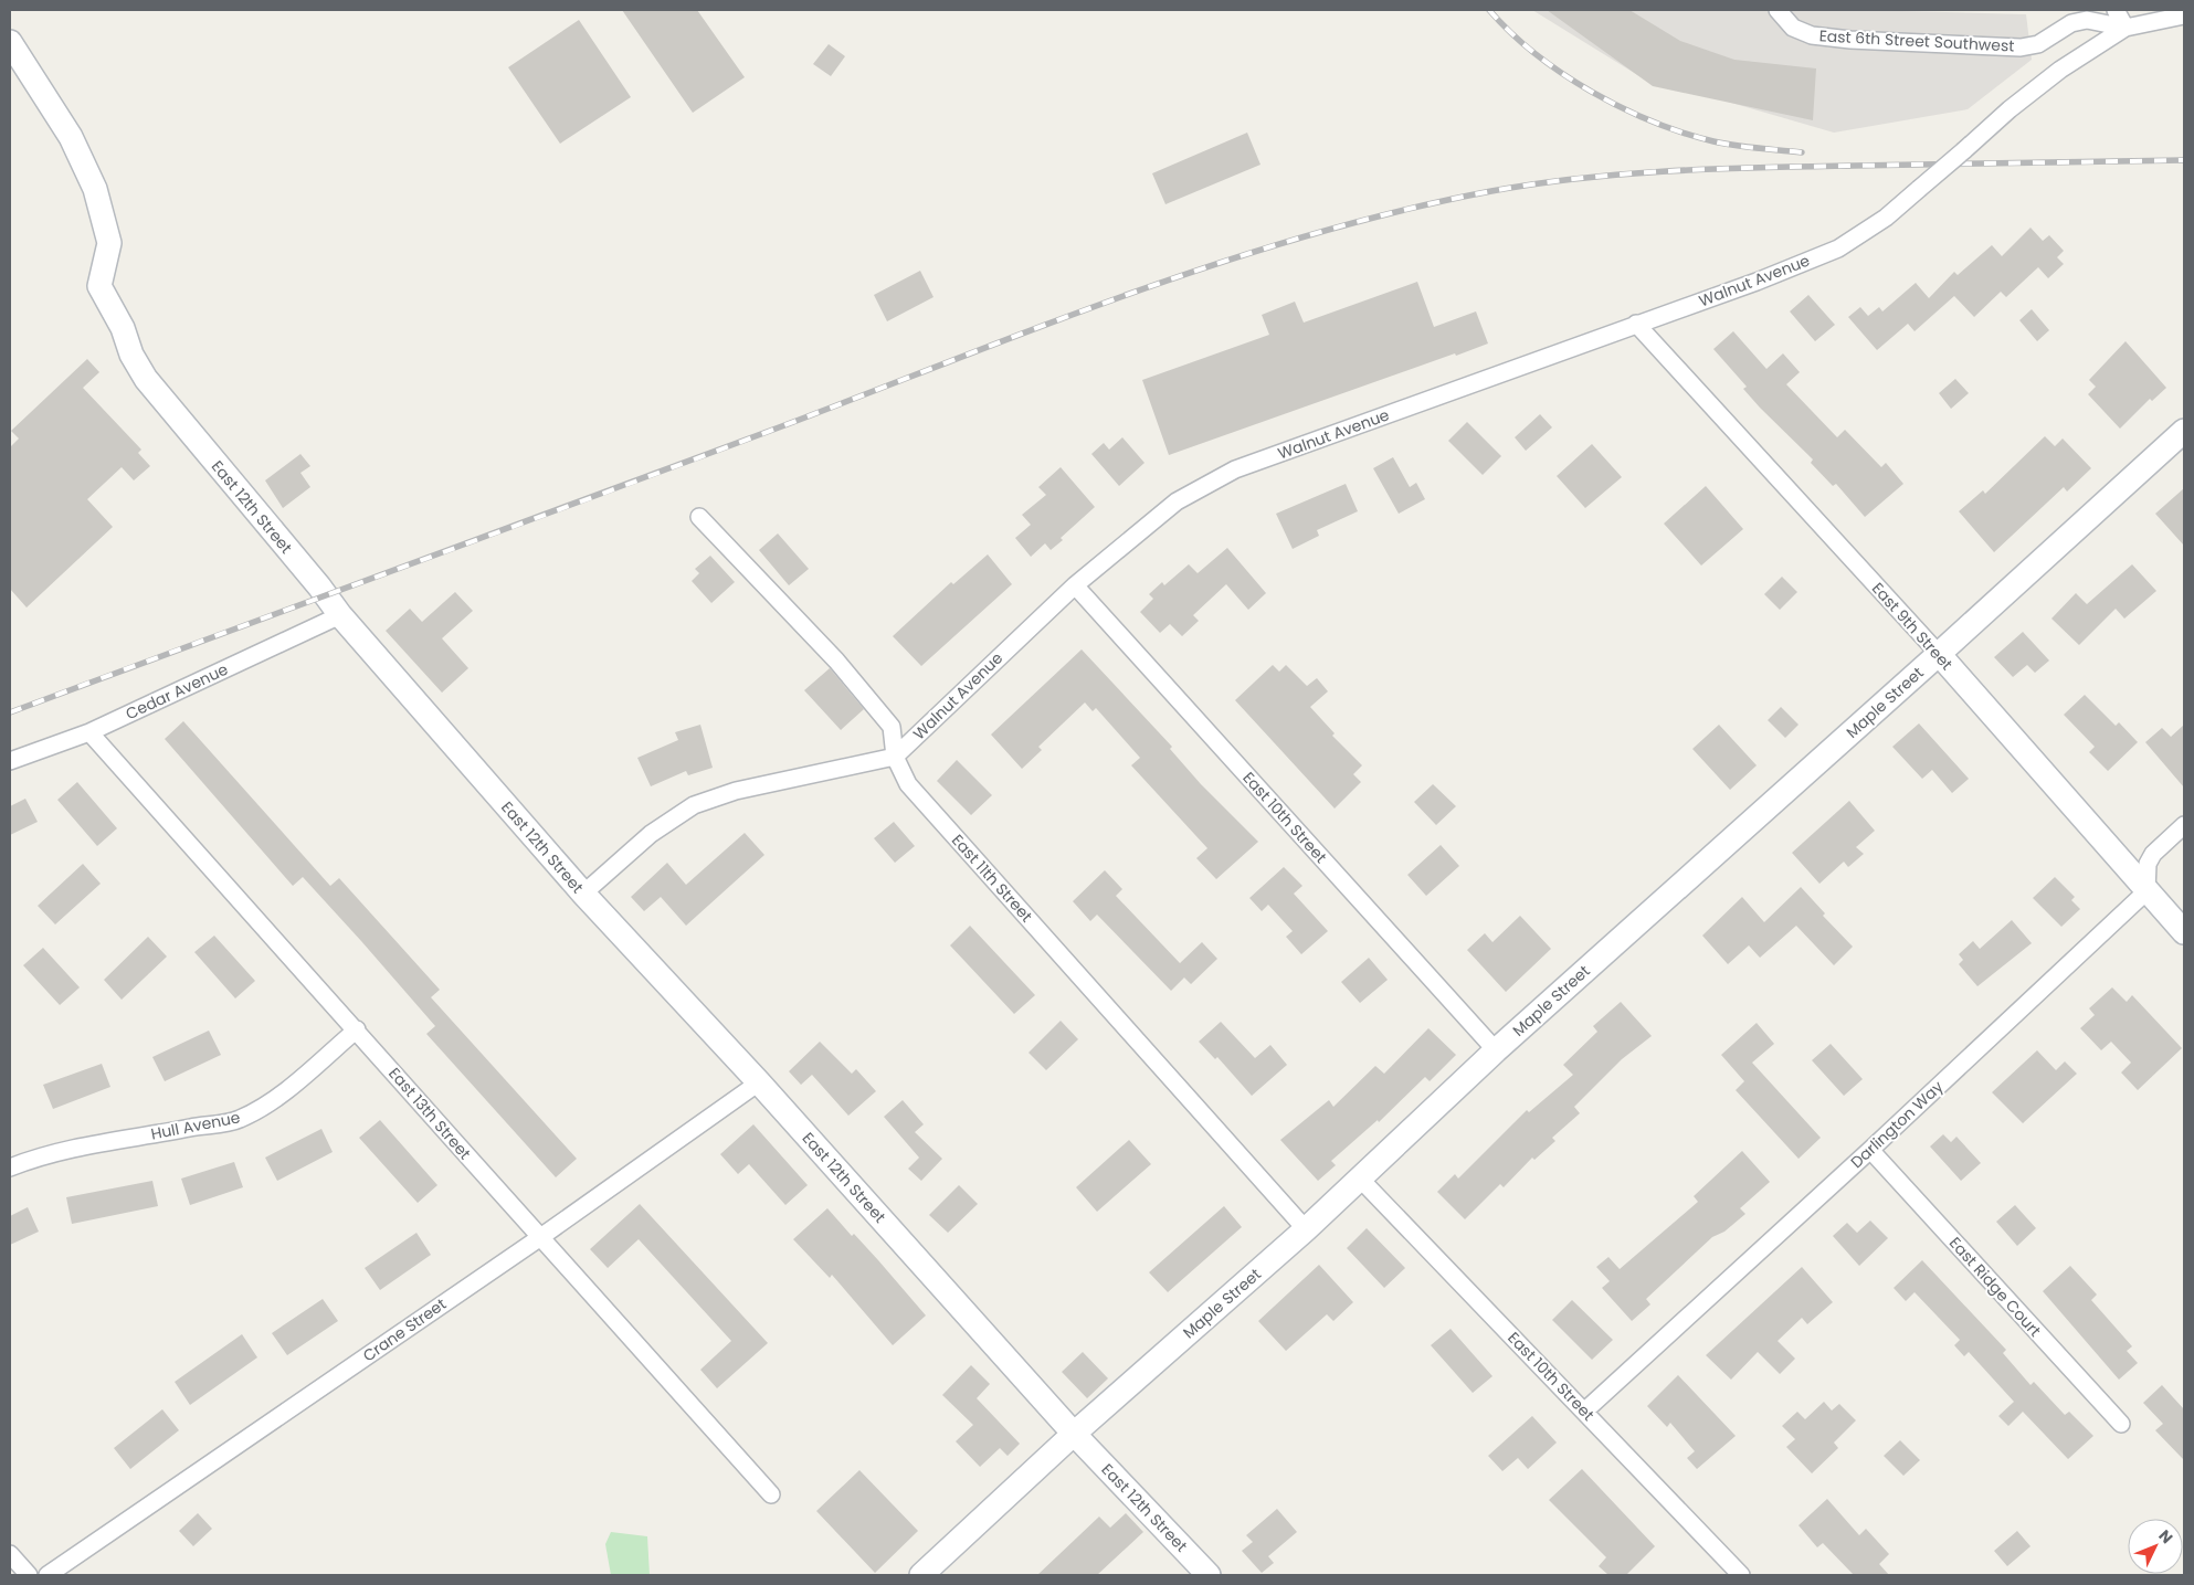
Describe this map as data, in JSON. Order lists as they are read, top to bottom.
{
  "streets": {
    "main road": ["East 12th Street", "East 9th Street", "Maple Street"],
    "street": [
      "East 6th Street Southwest",
      "Walnut Avenue",
      "Cedar Avenue",
      "East 10th Street",
      "East 11th Street",
      "East 13th Street",
      "Darlington Way",
      "Hull Avenue",
      "East Ridge Court",
      "Crane Street"
    ]
  },
  "crossings": [
    ["East 6th Street Southwest", "Walnut Avenue"],
    ["Walnut Avenue", "East 9th Street"],
    ["Walnut Avenue", "East 10th Street"],
    ["Walnut Avenue", "East 11th Street"],
    ["East 12th Street", "Cedar Avenue"],
    ["East 12th Street", "Maple Street"],
    ["East 12th Street", "Crane Street"],
    ["East 9th Street", "Maple Street"],
    ["East 9th Street", "Darlington Way"],
    ["Cedar Avenue", "East 13th Street"],
    ["Maple Street", "East 10th Street"],
    ["Maple Street", "East 11th Street"],
    ["East 10th Street", "Darlington Way"],
    ["East 13th Street", "Hull Avenue"],
    ["East 13th Street", "Crane Street"],
    ["Darlington Way", "East Ridge Court"]
  ],
  "north": "top right"
}
